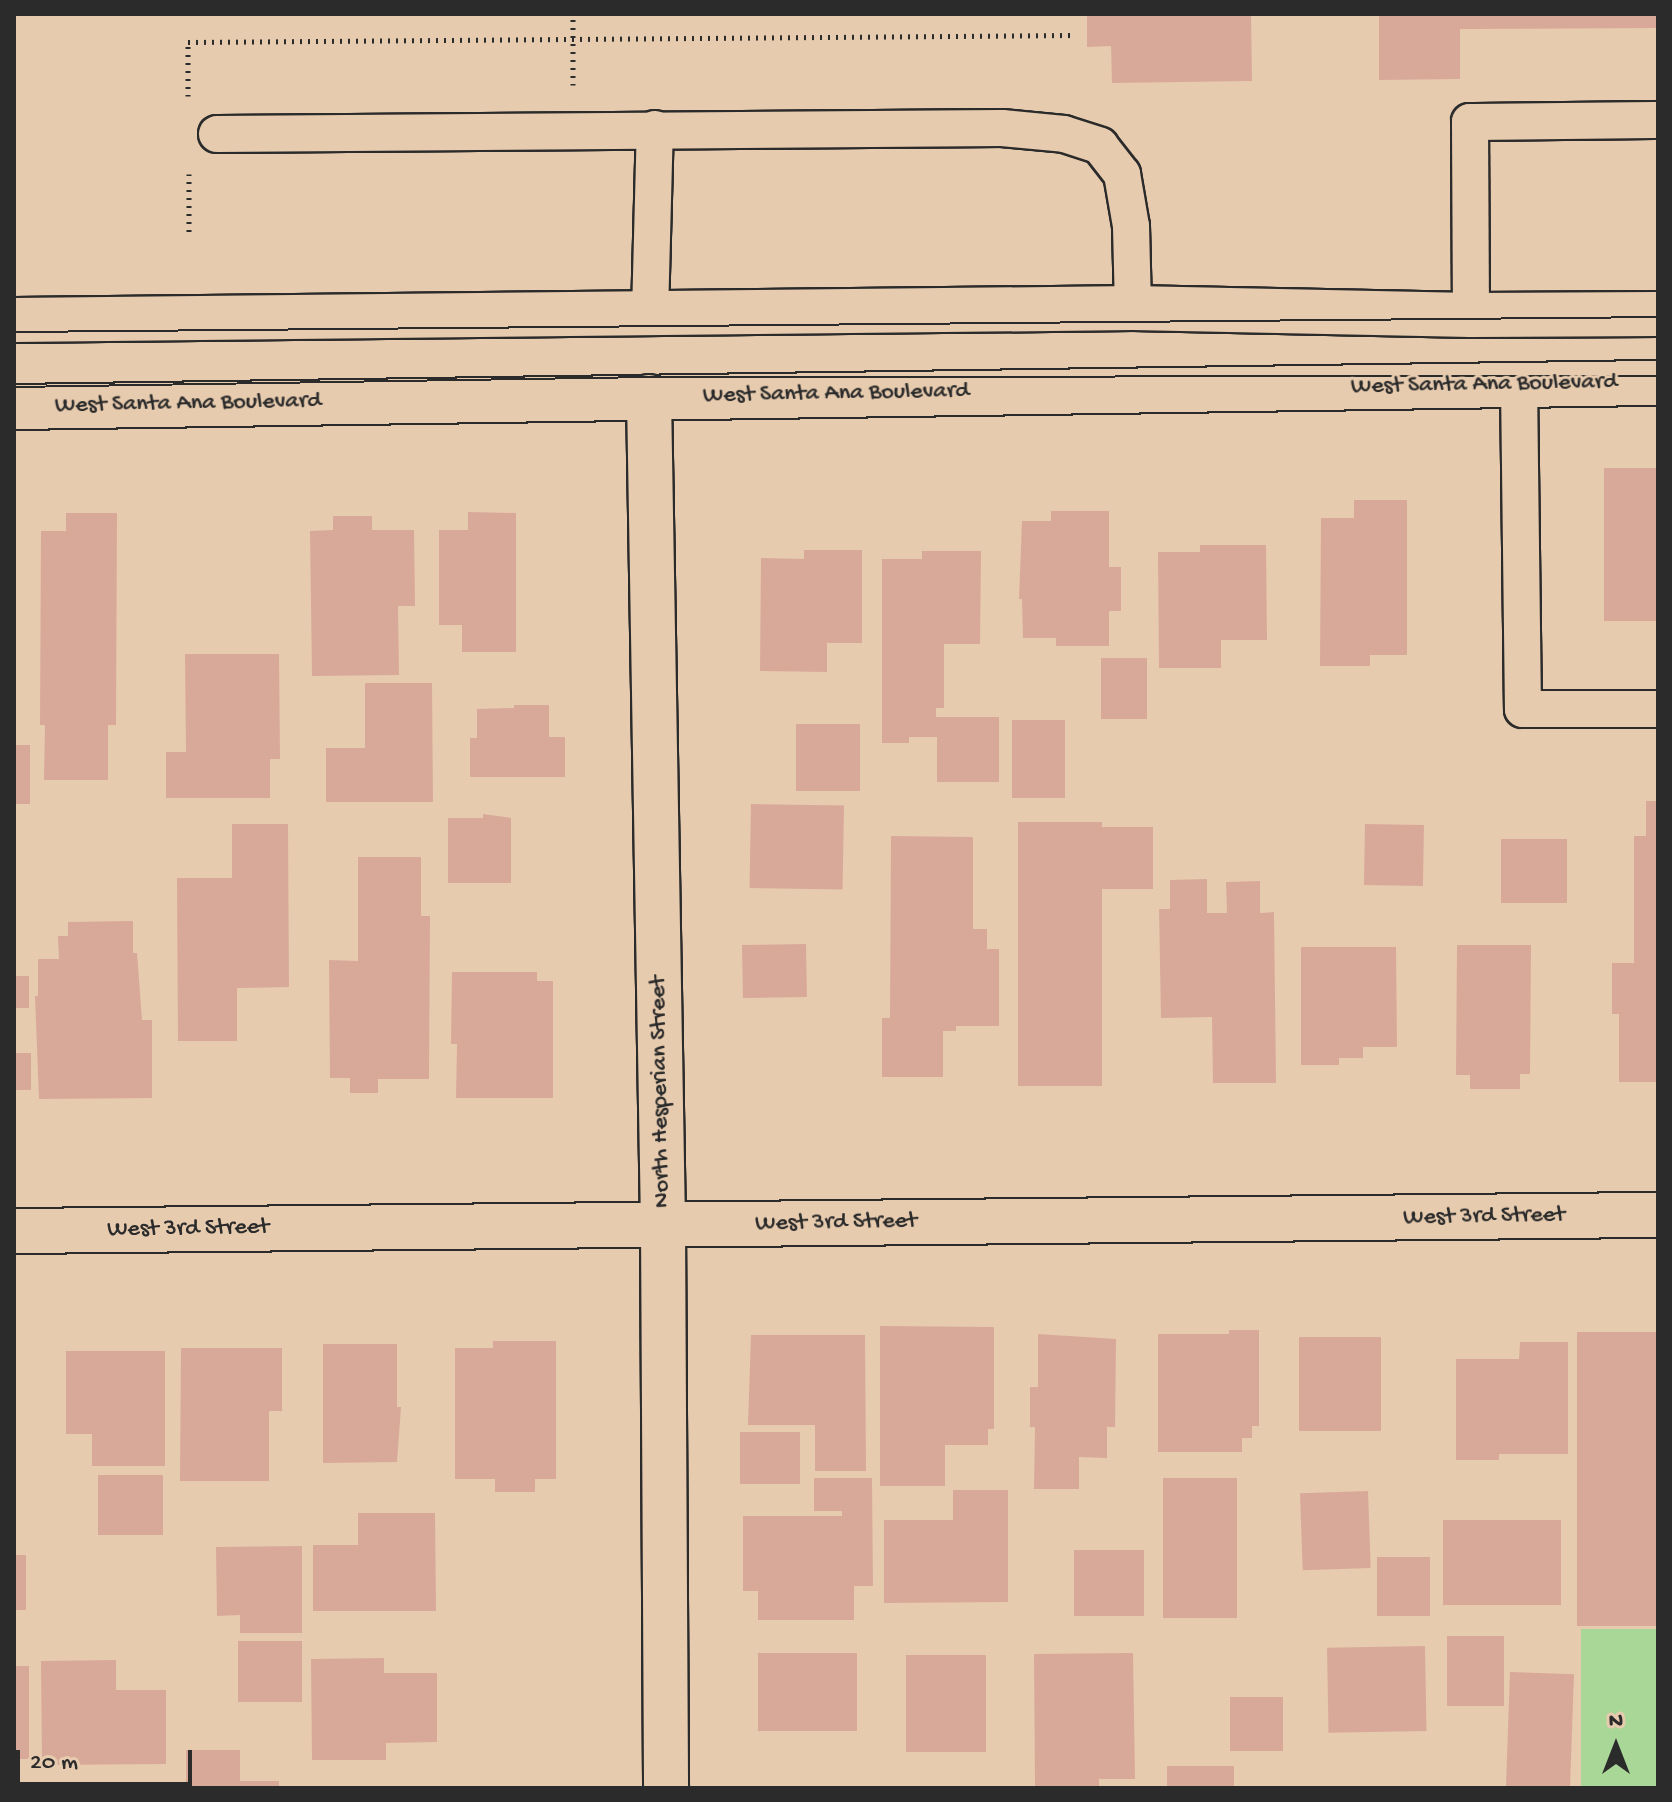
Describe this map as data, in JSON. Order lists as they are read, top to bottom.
{
  "streets": {
    "main road": ["West Santa Ana Boulevard", "North Hesperian Street", "West 3rd Street"]
  },
  "crossings": [
    ["West Santa Ana Boulevard", "North Hesperian Street"],
    ["North Hesperian Street", "West 3rd Street"]
  ],
  "scale_bar": "20 m",
  "north": "top"
}
